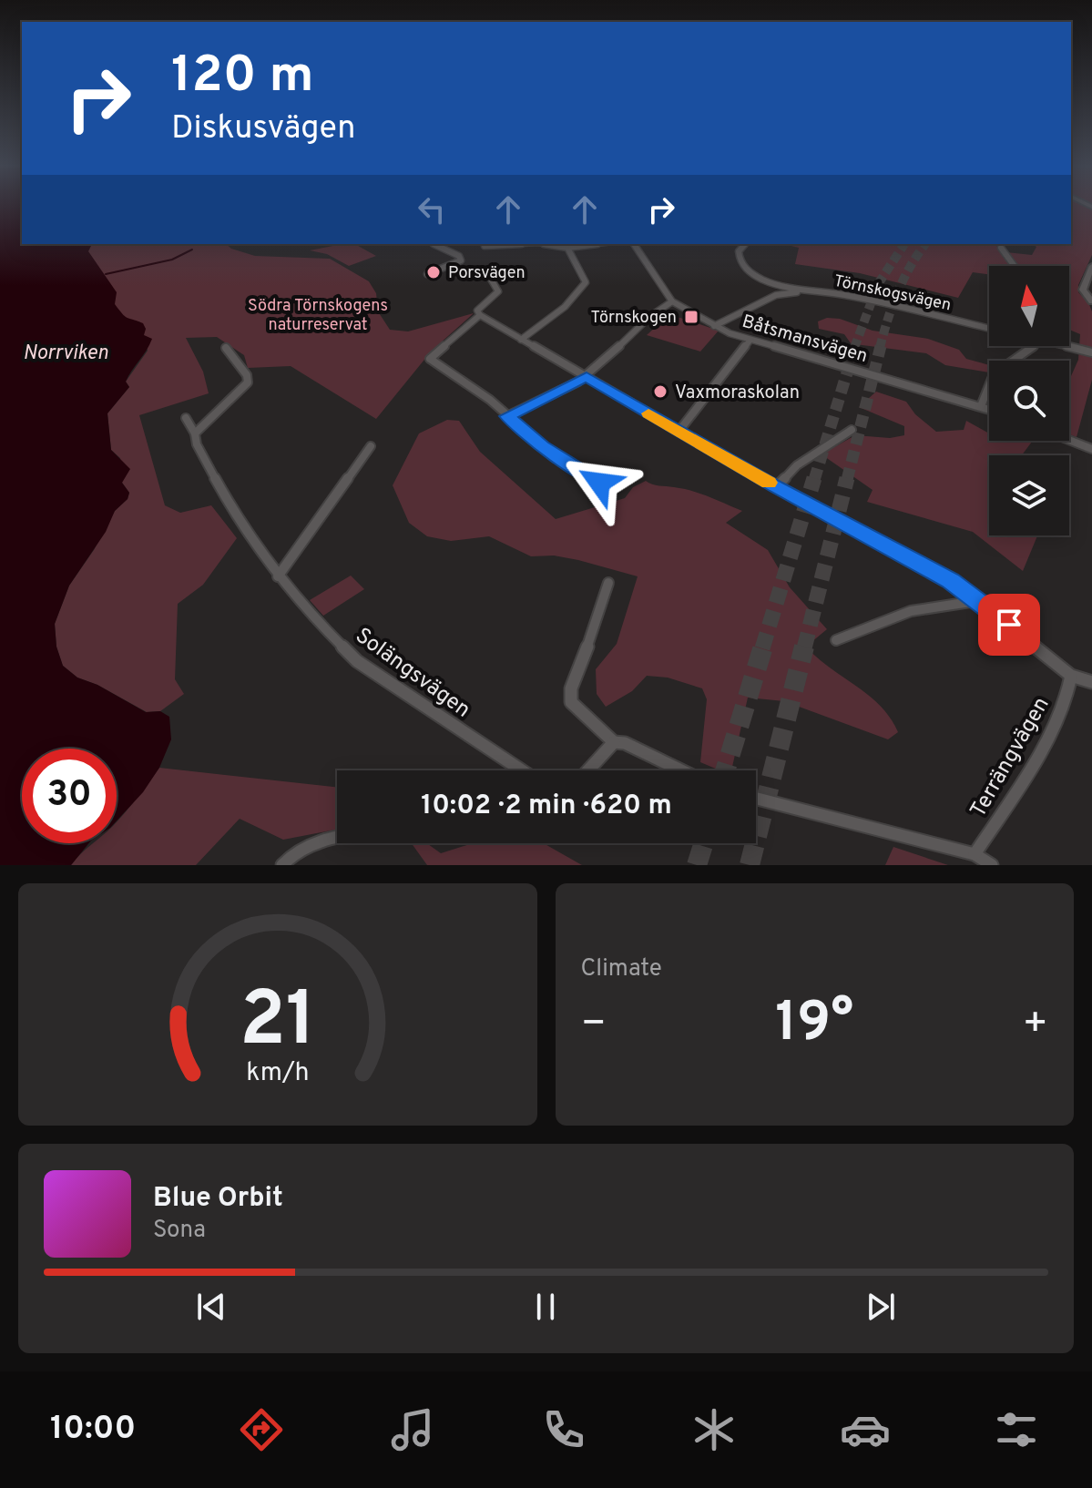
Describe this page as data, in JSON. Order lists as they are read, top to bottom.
{
  "streets": {
    "street": [
      "Törnskogsvägen",
      "Båtsmansvägen",
      "Solängsvägen",
      "Terrängvägen"
    ]
  },
  "water": ["Norrviken"],
  "parks": ["Södra Törnskogens naturreservat"],
  "places": {
    "other": ["Porsvägen", "Vaxmoraskolan"],
    "transit": ["Törnskogen"]
  },
  "north": "top",
  "page": {
    "turn": ["120 m", "Diskusvägen"],
    "limit": "30",
    "trip": "10:02 · 2 min · 620 m",
    "tile": "Climate",
    "heat": ["−", "19°", "+"],
    "song": ["Blue Orbit", "Sona"],
    "tabs": "10:00",
    "gauge": ["21", "km/h"]
  }
}
